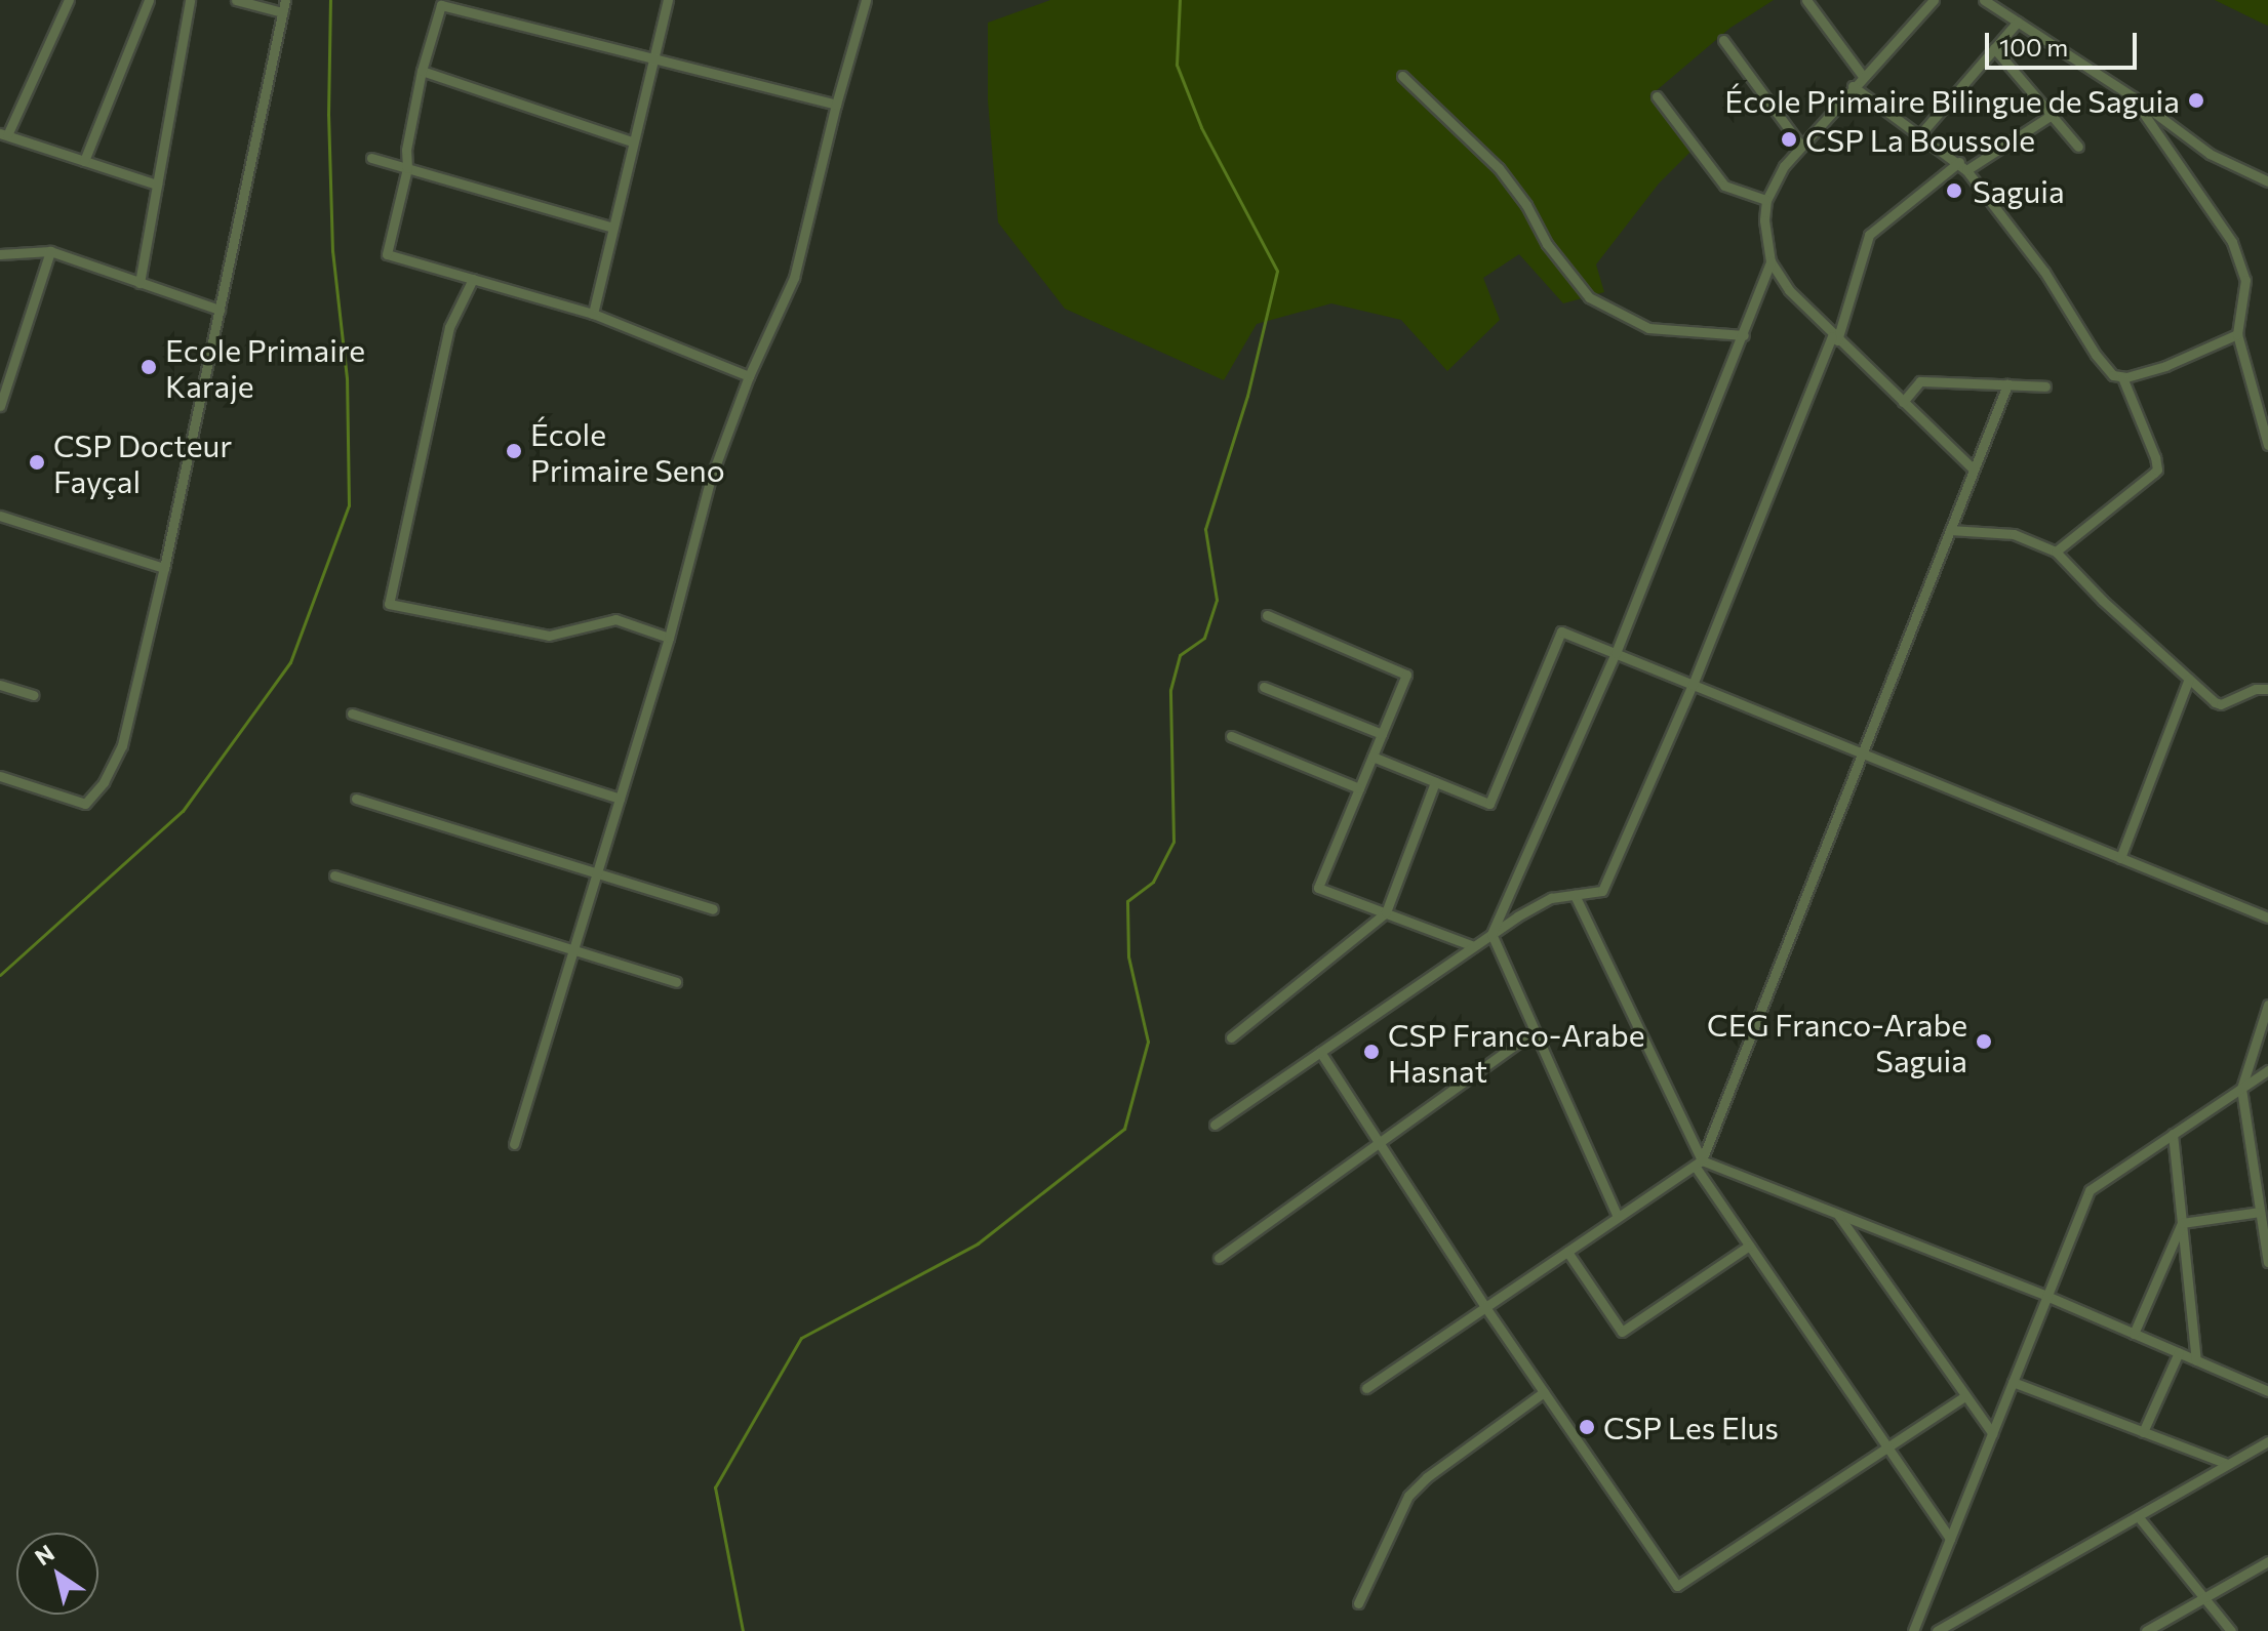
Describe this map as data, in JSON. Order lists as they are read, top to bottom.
{
  "places": [
    "École Primaire Bilingue de Saguia",
    "CSP La Boussole",
    "Saguia",
    "Ecole Primaire Karaje",
    "École Primaire Seno",
    "CSP Docteur Fayçal",
    "CEG Franco-Arabe Saguia",
    "CSP Franco-Arabe Hasnat",
    "CSP Les Elus"
  ],
  "scale_bar": "100 m",
  "north": "top left"
}
